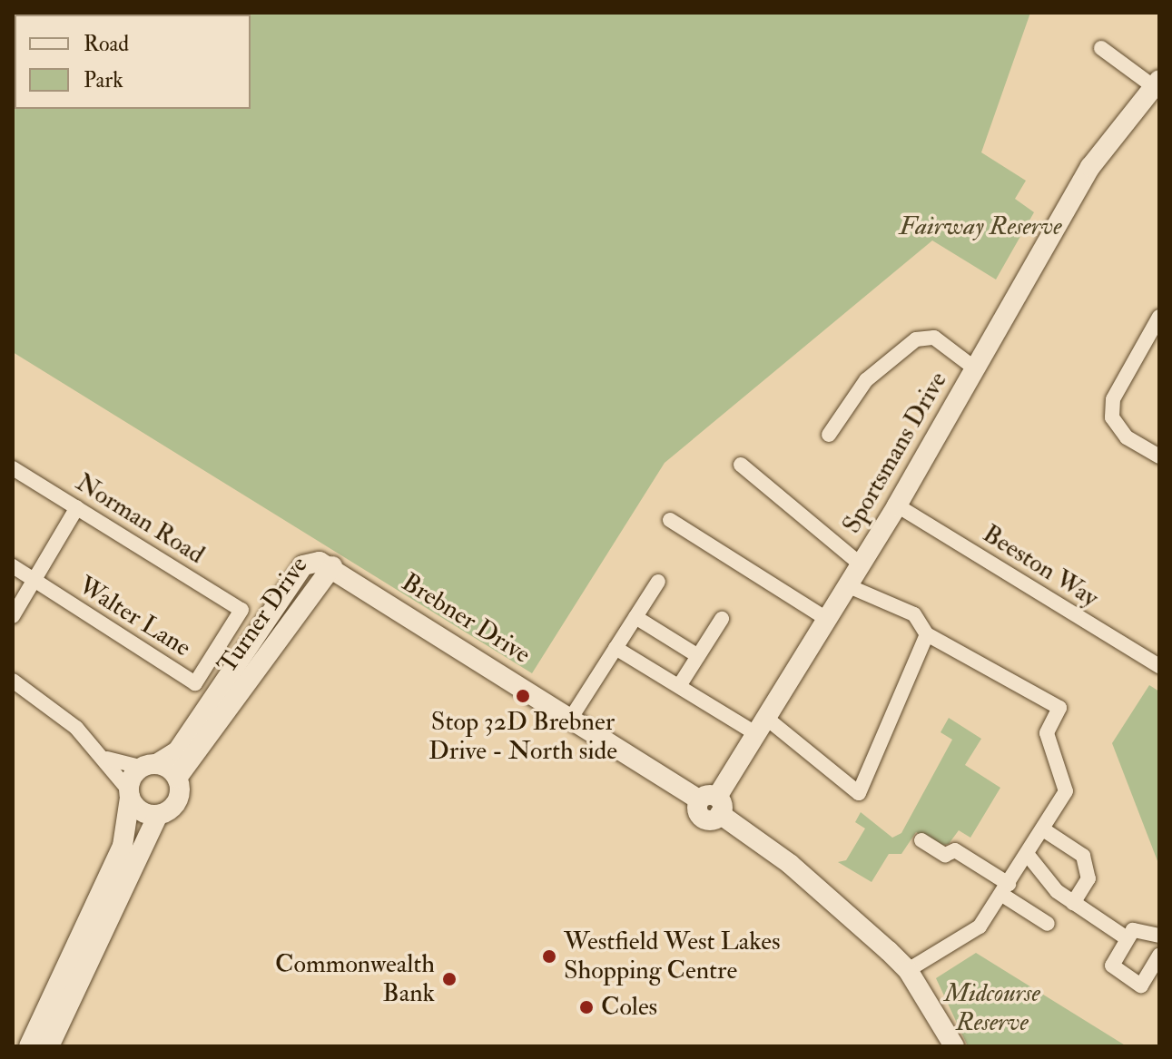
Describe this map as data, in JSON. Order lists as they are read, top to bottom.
{
  "streets": {
    "street": [
      "Sportsmans Drive",
      "Norman Road",
      "Beeston Way",
      "Turner Drive",
      "Walter Lane",
      "Brebner Drive"
    ]
  },
  "crossings": [
    ["Sportsmans Drive", "Beeston Way"],
    ["Sportsmans Drive", "Brebner Drive"],
    ["Norman Road", "Walter Lane"],
    ["Turner Drive", "Brebner Drive"]
  ],
  "parks": ["Fairway Reserve", "Midcourse Reserve"],
  "places": [
    "Stop 32D Brebner Drive - North side",
    "Westfield West Lakes Shopping Centre",
    "Commonwealth Bank",
    "Coles"
  ],
  "legend": ["Road", "Park"]
}
